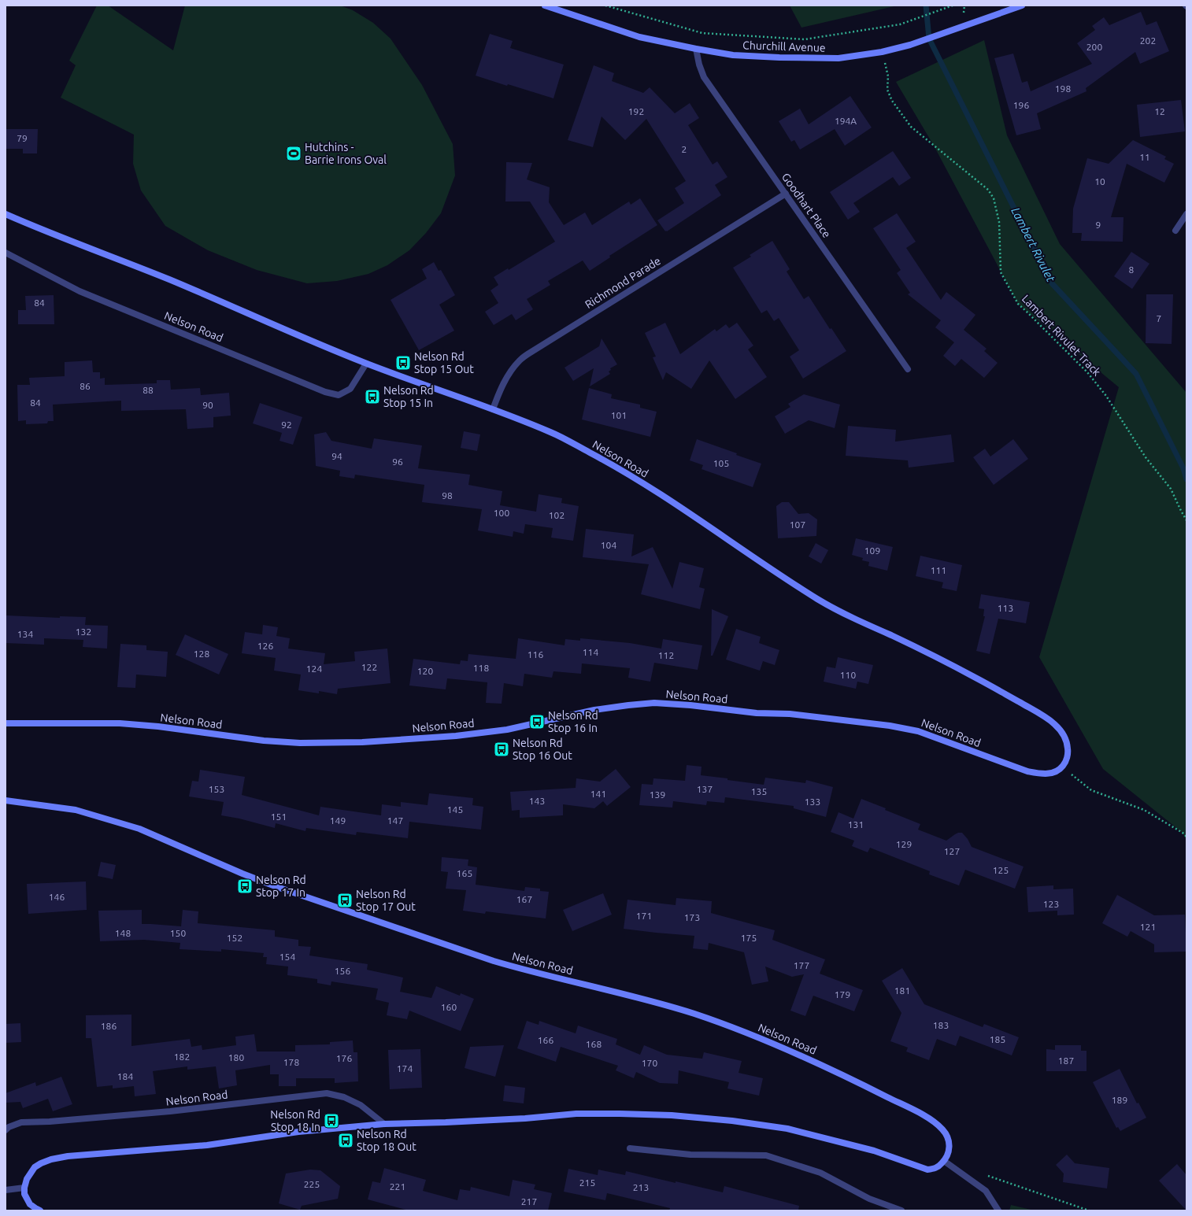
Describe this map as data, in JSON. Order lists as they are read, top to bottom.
{
  "streets": {
    "street": [
      "Churchill Avenue",
      "Goodhart Place",
      "Richmond Parade",
      "Nelson Road"
    ],
    "path": ["Lambert Rivulet Track"]
  },
  "crossings": [
    ["Churchill Avenue", "Goodhart Place"],
    ["Churchill Avenue", "Lambert Rivulet Track"],
    ["Goodhart Place", "Richmond Parade"],
    ["Richmond Parade", "Nelson Road"]
  ],
  "water": ["Lambert Rivulet"],
  "places": {
    "sports": ["Hutchins - Barrie Irons Oval"],
    "bus stop": [
      "Nelson Rd Stop 15 Out",
      "Nelson Rd Stop 15 In",
      "Nelson Rd Stop 16 In",
      "Nelson Rd Stop 16 Out",
      "Nelson Rd Stop 17 In",
      "Nelson Rd Stop 17 Out",
      "Nelson Rd Stop 18 In",
      "Nelson Rd Stop 18 Out"
    ]
  },
  "house_numbers": [
    "202",
    "200",
    "198",
    "196",
    "192",
    "12",
    "194A",
    "79",
    "2",
    "11",
    "10",
    "9",
    "8",
    "84",
    "7",
    "86",
    "88",
    "84",
    "90",
    "101",
    "92",
    "94",
    "96",
    "105",
    "98",
    "100",
    "102",
    "107",
    "104",
    "109",
    "111",
    "113",
    "132",
    "134",
    "126",
    "114",
    "128",
    "116",
    "112",
    "122",
    "118",
    "124",
    "120",
    "110",
    "153",
    "137",
    "135",
    "141",
    "139",
    "143",
    "133",
    "145",
    "151",
    "149",
    "147",
    "131",
    "129",
    "127",
    "125",
    "165",
    "146",
    "167",
    "123",
    "171",
    "173",
    "121",
    "148",
    "150",
    "152",
    "175",
    "154",
    "177",
    "156",
    "181",
    "179",
    "160",
    "183",
    "186",
    "185",
    "166",
    "168",
    "182",
    "180",
    "176",
    "187",
    "178",
    "170",
    "174",
    "184",
    "189",
    "215",
    "225",
    "221",
    "213",
    "217"
  ]
}
